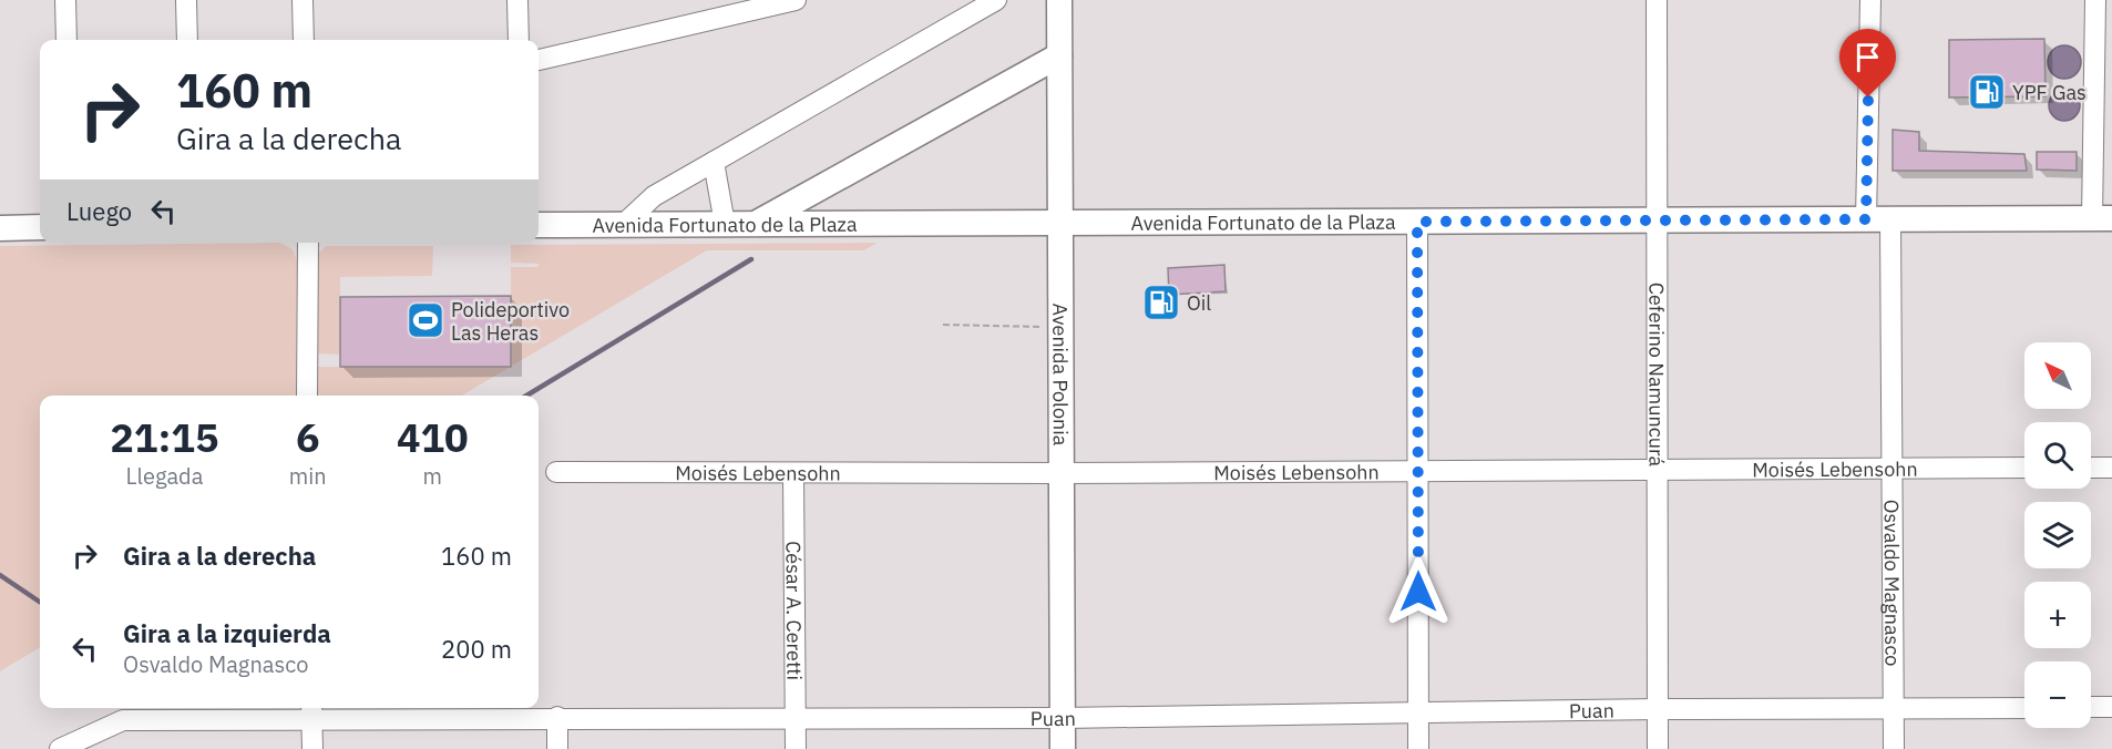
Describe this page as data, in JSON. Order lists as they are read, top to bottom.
{
  "streets": {
    "main road": ["Avenida Fortunato de la Plaza", "Avenida Polonia"],
    "street": [
      "Ceferino Namuncurá",
      "Moisés Lebensohn",
      "Osvaldo Magnasco",
      "César A. Ceretti",
      "Puan"
    ]
  },
  "crossings": [
    ["Avenida Fortunato de la Plaza", "Avenida Polonia"],
    ["Avenida Fortunato de la Plaza", "Ceferino Namuncurá"],
    ["Avenida Fortunato de la Plaza", "Osvaldo Magnasco"],
    ["Avenida Polonia", "Moisés Lebensohn"],
    ["Avenida Polonia", "Puan"],
    ["Ceferino Namuncurá", "Moisés Lebensohn"],
    ["Ceferino Namuncurá", "Puan"],
    ["Moisés Lebensohn", "Osvaldo Magnasco"],
    ["Moisés Lebensohn", "César A. Ceretti"],
    ["Osvaldo Magnasco", "Puan"],
    ["César A. Ceretti", "Puan"]
  ],
  "places": {
    "fuel station": ["YPF Gas", "Oil"],
    "sports": ["Polideportivo Las Heras"]
  },
  "north": "top left",
  "page": {
    "turn": ["160 m", "Gira a la derecha"],
    "then": "Luego",
    "map_buttons": ["+", "−"],
    "eta": [
      "21:15",
      "Llegada",
      "6",
      "min",
      "410",
      "m"
    ],
    "list": [
      {
        "name": "Gira a la derecha",
        "value": "160 m"
      },
      {
        "name": "Gira a la izquierda",
        "note": "Osvaldo Magnasco",
        "value": "200 m"
      }
    ]
  }
}
